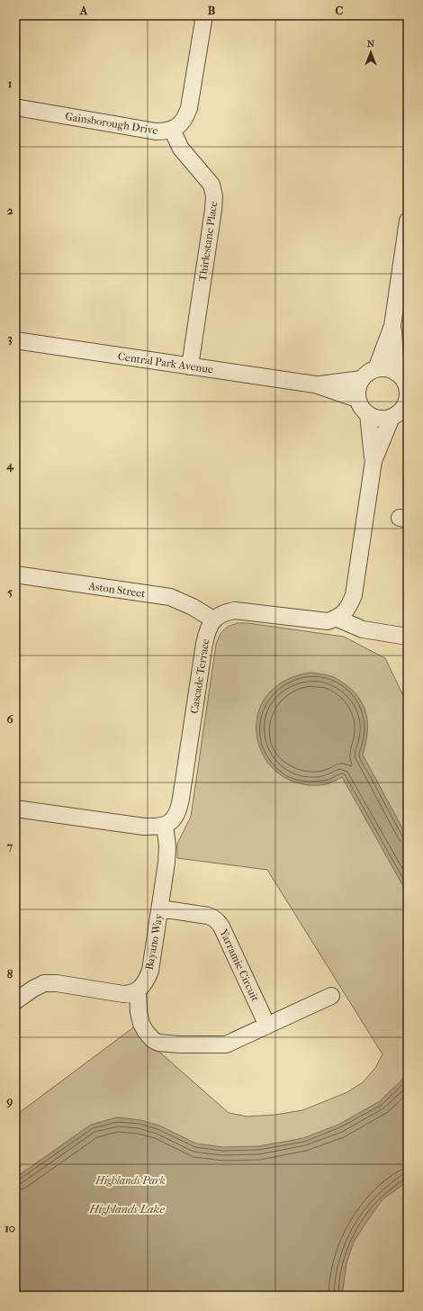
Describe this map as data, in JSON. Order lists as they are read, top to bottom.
{
  "streets": {
    "street": [
      "Gainsborough Drive",
      "Thirlestane Place",
      "Central Park Avenue",
      "Aston Street",
      "Cascade Terrace",
      "Bayano Way",
      "Yarramie Circuit"
    ]
  },
  "crossings": [
    ["Gainsborough Drive", "Thirlestane Place"],
    ["Thirlestane Place", "Central Park Avenue"],
    ["Aston Street", "Cascade Terrace"],
    ["Cascade Terrace", "Bayano Way"],
    ["Bayano Way", "Yarramie Circuit"]
  ],
  "water": ["Highlands Lake"],
  "parks": ["Highlands Park"],
  "north": "top",
  "grid": {
    "columns": ["A", "B", "C"],
    "rows": [
      "1",
      "2",
      "3",
      "4",
      "5",
      "6",
      "7",
      "8",
      "9",
      "10"
    ]
  }
}
